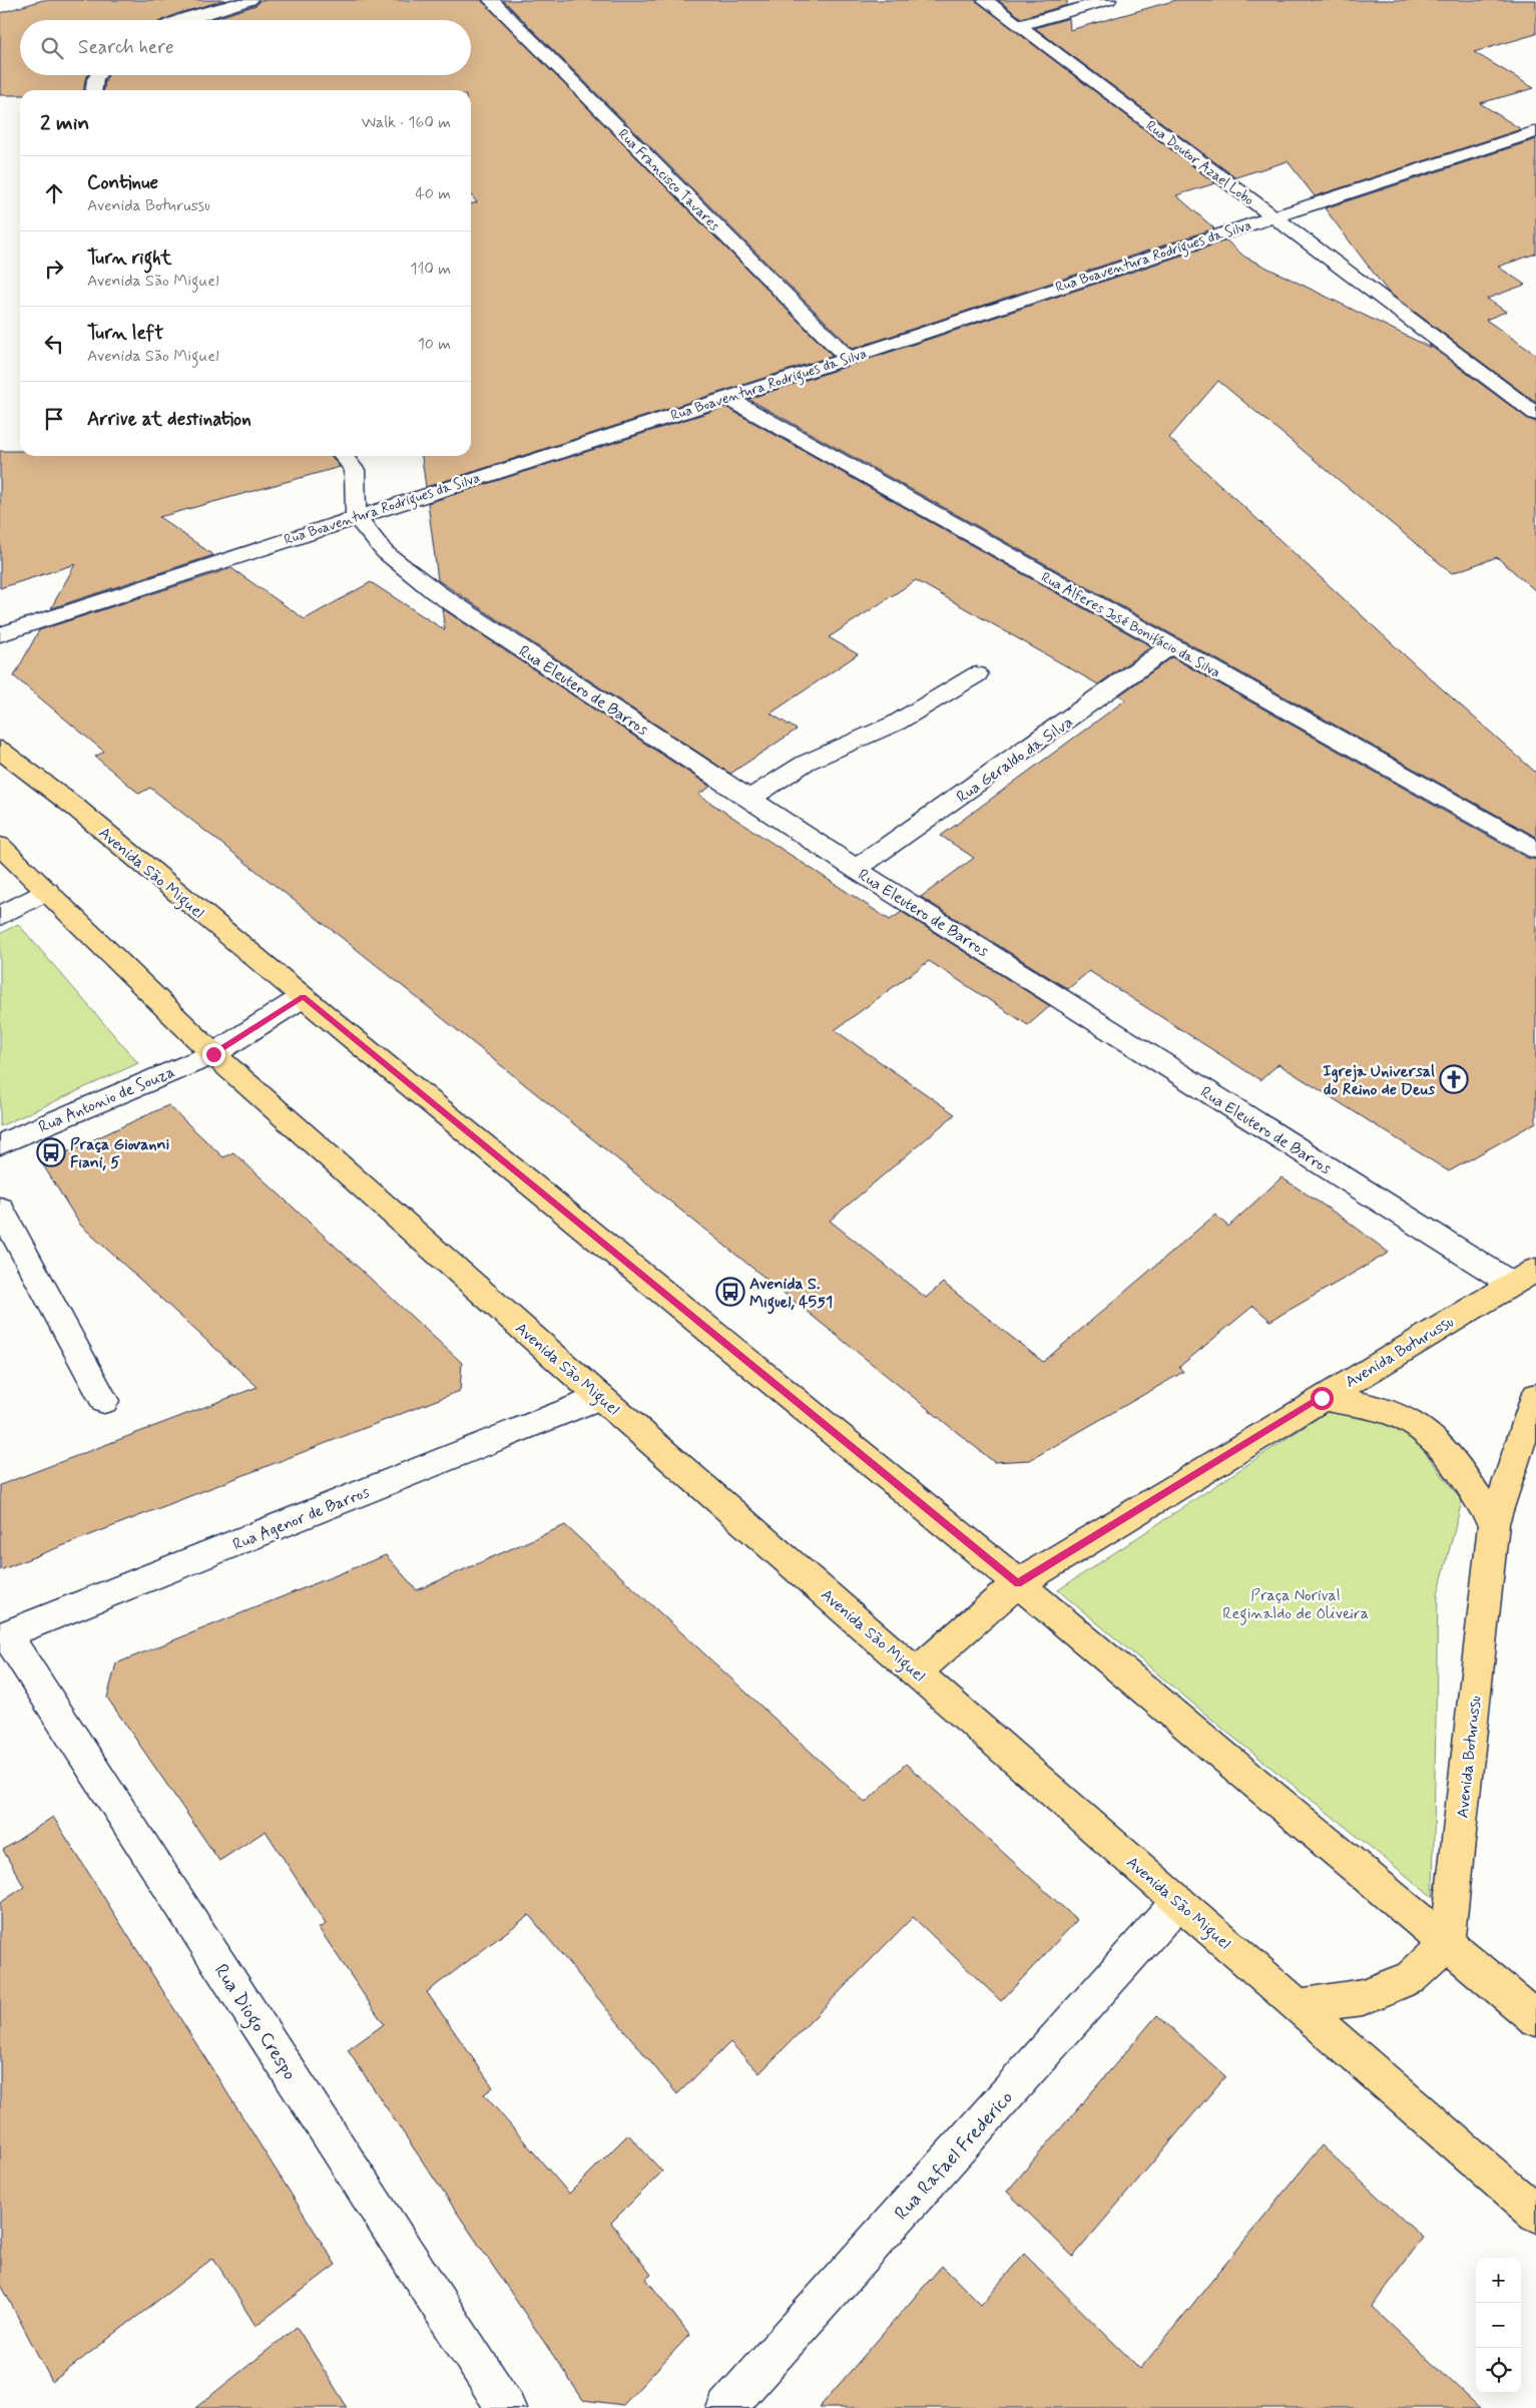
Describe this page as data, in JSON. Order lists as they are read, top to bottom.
{
  "streets": {
    "main road": ["Avenida São Miguel", "Avenida Boturussu"],
    "street": [
      "Rua Doutor Azael Lobo",
      "Rua Francisco Tavares",
      "Rua Boaventura Rodrigues da Silva",
      "Rua Alferes José Bonifácio da Silva",
      "Rua Eleutero de Barros",
      "Rua Geraldo da Silva",
      "Rua Antonio de Souza",
      "Rua Agenor de Barros",
      "Rua Diogo Crespo",
      "Rua Rafael Frederico"
    ]
  },
  "crossings": [
    ["Rua Doutor Azael Lobo", "Rua Boaventura Rodrigues da Silva"],
    ["Rua Francisco Tavares", "Rua Boaventura Rodrigues da Silva"],
    ["Rua Boaventura Rodrigues da Silva", "Rua Alferes José Bonifácio da Silva"],
    ["Rua Boaventura Rodrigues da Silva", "Rua Eleutero de Barros"],
    ["Rua Alferes José Bonifácio da Silva", "Rua Geraldo da Silva"],
    ["Rua Eleutero de Barros", "Rua Geraldo da Silva"],
    ["Rua Eleutero de Barros", "Avenida Boturussu"],
    ["Avenida São Miguel", "Rua Antonio de Souza"],
    ["Avenida São Miguel", "Avenida Boturussu"],
    ["Avenida São Miguel", "Rua Agenor de Barros"],
    ["Avenida São Miguel", "Rua Rafael Frederico"],
    ["Rua Agenor de Barros", "Rua Diogo Crespo"]
  ],
  "parks": ["Praça Norival Reginaldo de Oliveira"],
  "places": {
    "church": ["Igreja Universal do Reino de Deus"],
    "bus stop": ["Praça Giovanni Fiani, 5", "Avenida S. Miguel, 4551"]
  },
  "page": {
    "search": "Search here",
    "heading": ["2 min", "Walk · 160 m"],
    "list": [
      ["Continue", "Avenida Boturussu", "40 m"],
      ["Turn right", "Avenida São Miguel", "110 m"],
      ["Turn left", "Avenida São Miguel", "10 m"],
      "Arrive at destination"
    ],
    "map_buttons": ["+", "−"]
  }
}
